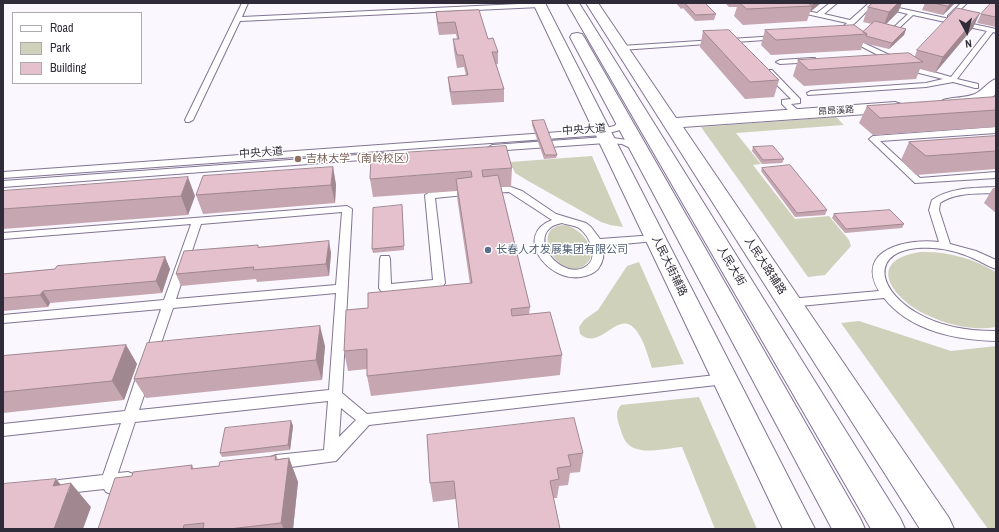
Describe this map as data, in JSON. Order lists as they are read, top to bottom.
{
  "streets": {
    "main road": [
      "昂昂溪路",
      "人民大街辅路",
      "人民大街",
      "人民大路辅路"
    ],
    "lane": ["中央大道"]
  },
  "crossings": [
    ["昂昂溪路", "人民大路辅路"],
    ["中央大道", "人民大街辅路"]
  ],
  "places": ["吉林大学（南岭校区）", "长春人才发展集团有限公司"],
  "legend": ["Road", "Park", "Building"],
  "north": "bottom"
}
